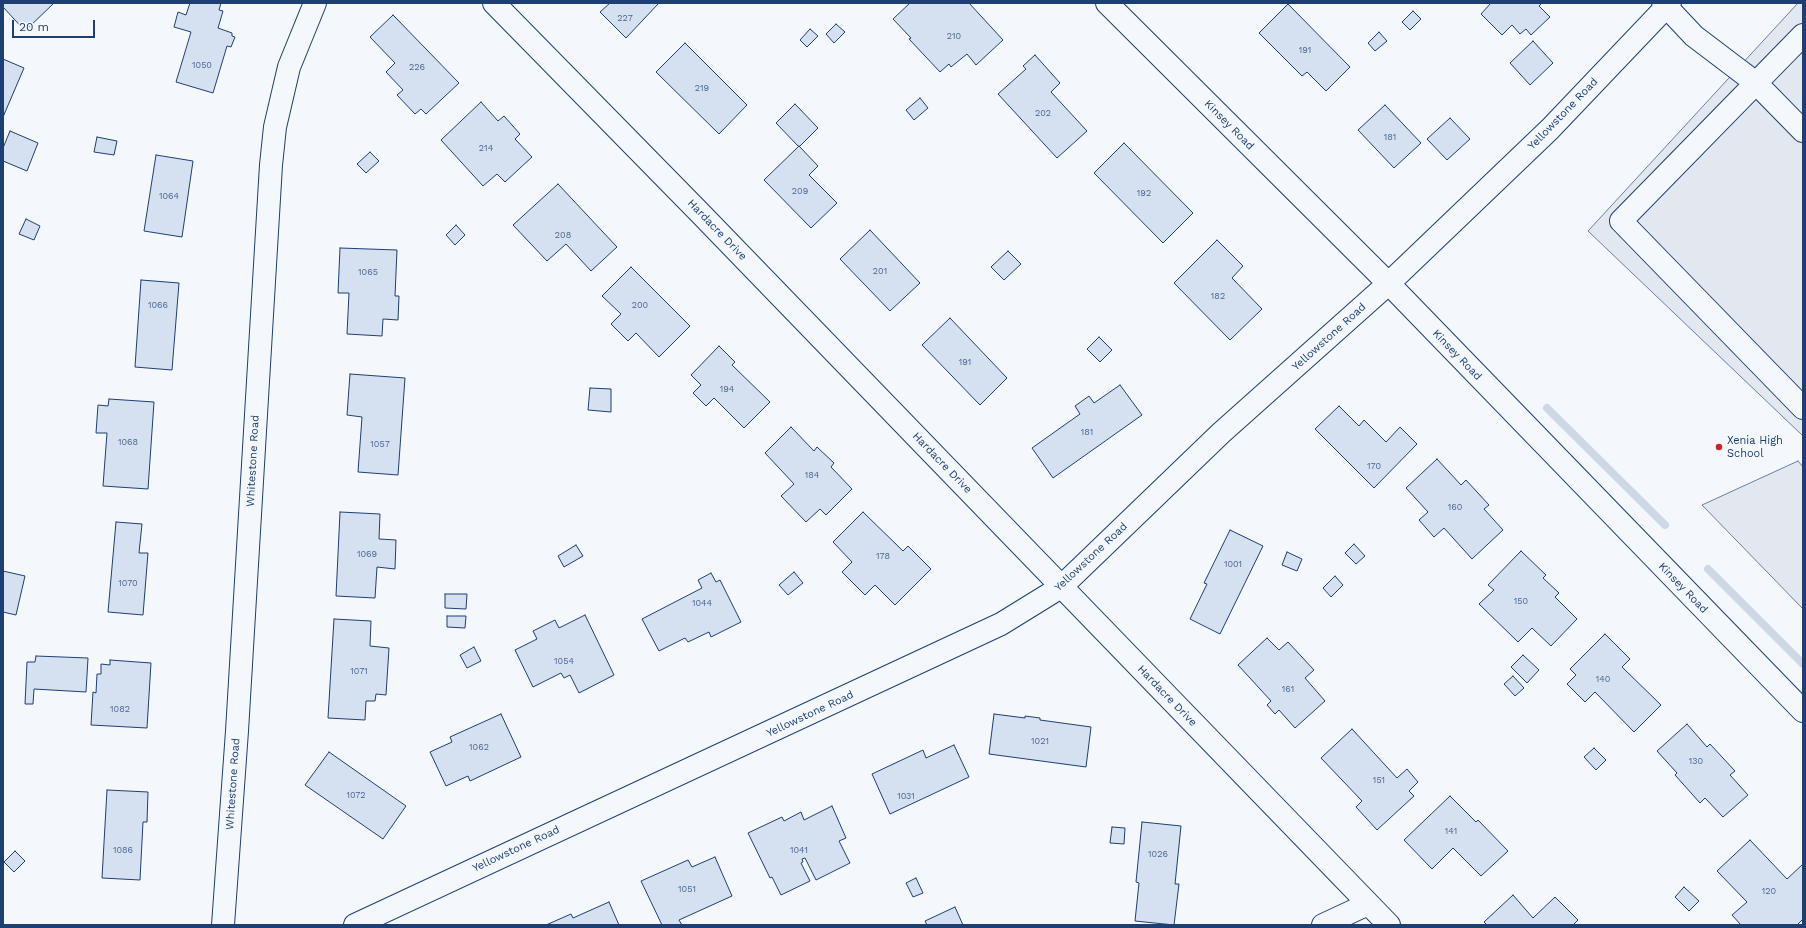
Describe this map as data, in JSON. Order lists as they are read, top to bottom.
{
  "streets": {
    "street": [
      "Yellowstone Road",
      "Kinsey Road",
      "Hardacre Drive",
      "Whitestone Road"
    ]
  },
  "crossings": [
    ["Yellowstone Road", "Kinsey Road"],
    ["Yellowstone Road", "Hardacre Drive"]
  ],
  "places": ["Xenia High School"],
  "house_numbers": [
    "227",
    "210",
    "191",
    "1050",
    "226",
    "219",
    "202",
    "181",
    "214",
    "209",
    "192",
    "1064",
    "208",
    "201",
    "1065",
    "182",
    "1066",
    "200",
    "191",
    "194",
    "181",
    "1068",
    "1057",
    "170",
    "184",
    "160",
    "1069",
    "178",
    "1001",
    "1070",
    "150",
    "1044",
    "1054",
    "1071",
    "140",
    "161",
    "1082",
    "1021",
    "1062",
    "130",
    "151",
    "1072",
    "1031",
    "141",
    "1086",
    "1041",
    "1026",
    "1051",
    "120"
  ],
  "scale_bar": "20 m"
}
